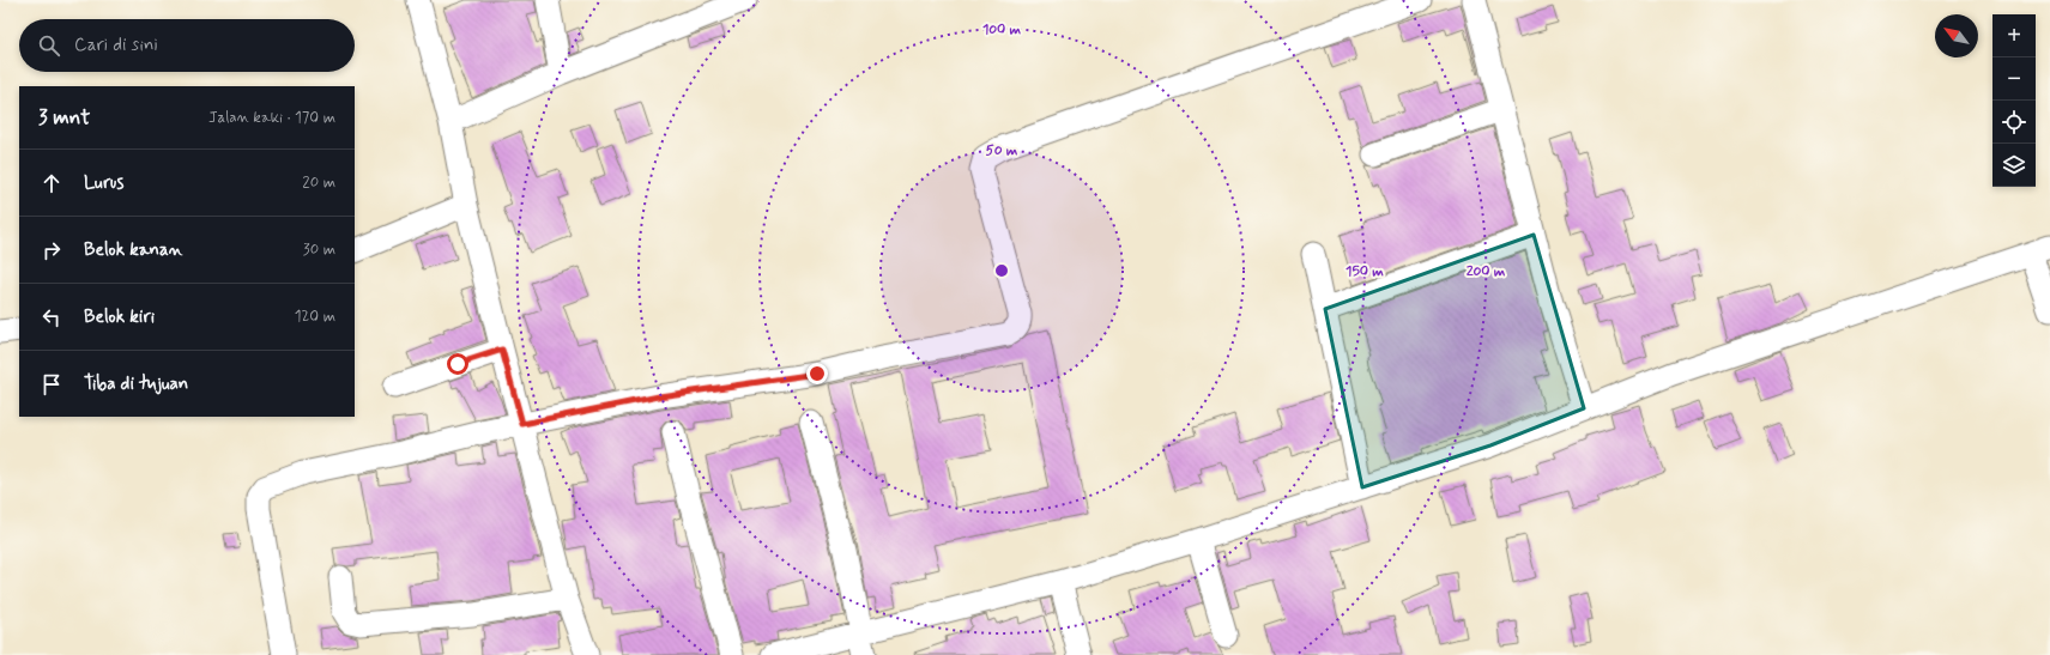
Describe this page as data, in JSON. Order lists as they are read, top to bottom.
{
  "north": "top left",
  "page": {
    "map_buttons": ["+", "−"],
    "search": "Cari di sini",
    "heading": ["3 mnt", "Jalan kaki · 170 m"],
    "list": [
      ["Lurus", "20 m"],
      ["Belok kanan", "30 m"],
      ["Belok kiri", "120 m"],
      "Tiba di tujuan"
    ]
  },
  "rings": [
    "100 m",
    "50 m",
    "150 m",
    "200 m"
  ]
}
